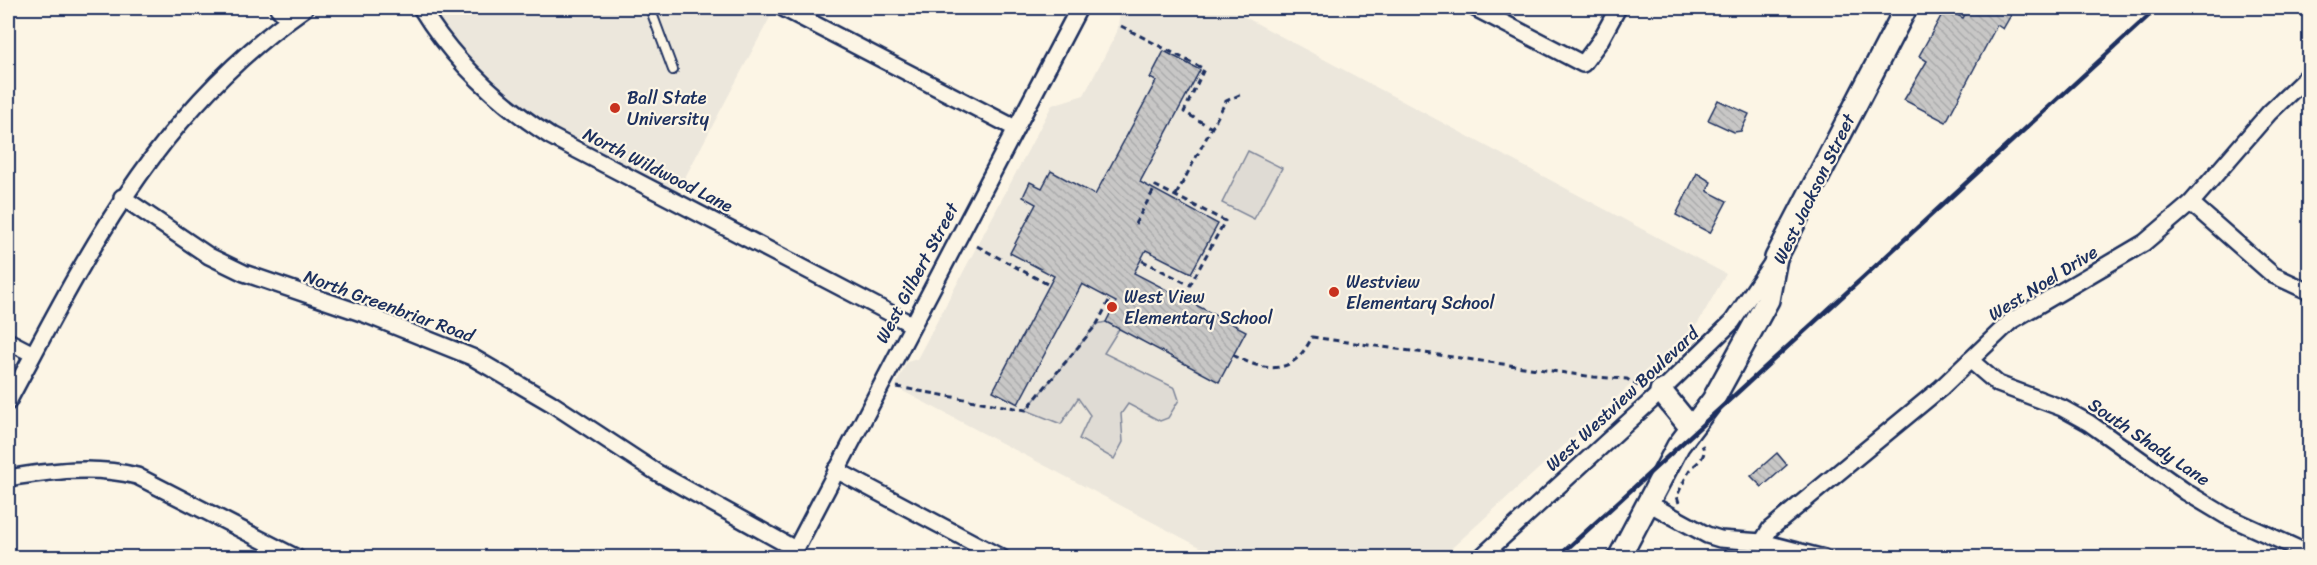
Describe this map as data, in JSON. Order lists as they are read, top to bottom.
{
  "streets": {
    "main road": ["West Jackson Street"],
    "street": [
      "North Wildwood Lane",
      "West Gilbert Street",
      "West Noel Drive",
      "North Greenbriar Road",
      "West Westview Boulevard",
      "South Shady Lane"
    ]
  },
  "crossings": [
    ["North Wildwood Lane", "West Gilbert Street"],
    ["West Jackson Street", "West Westview Boulevard"],
    ["West Gilbert Street", "North Greenbriar Road"],
    ["West Noel Drive", "South Shady Lane"]
  ],
  "places": ["Ball State University", "Westview Elementary School", "West View Elementary School"]
}
